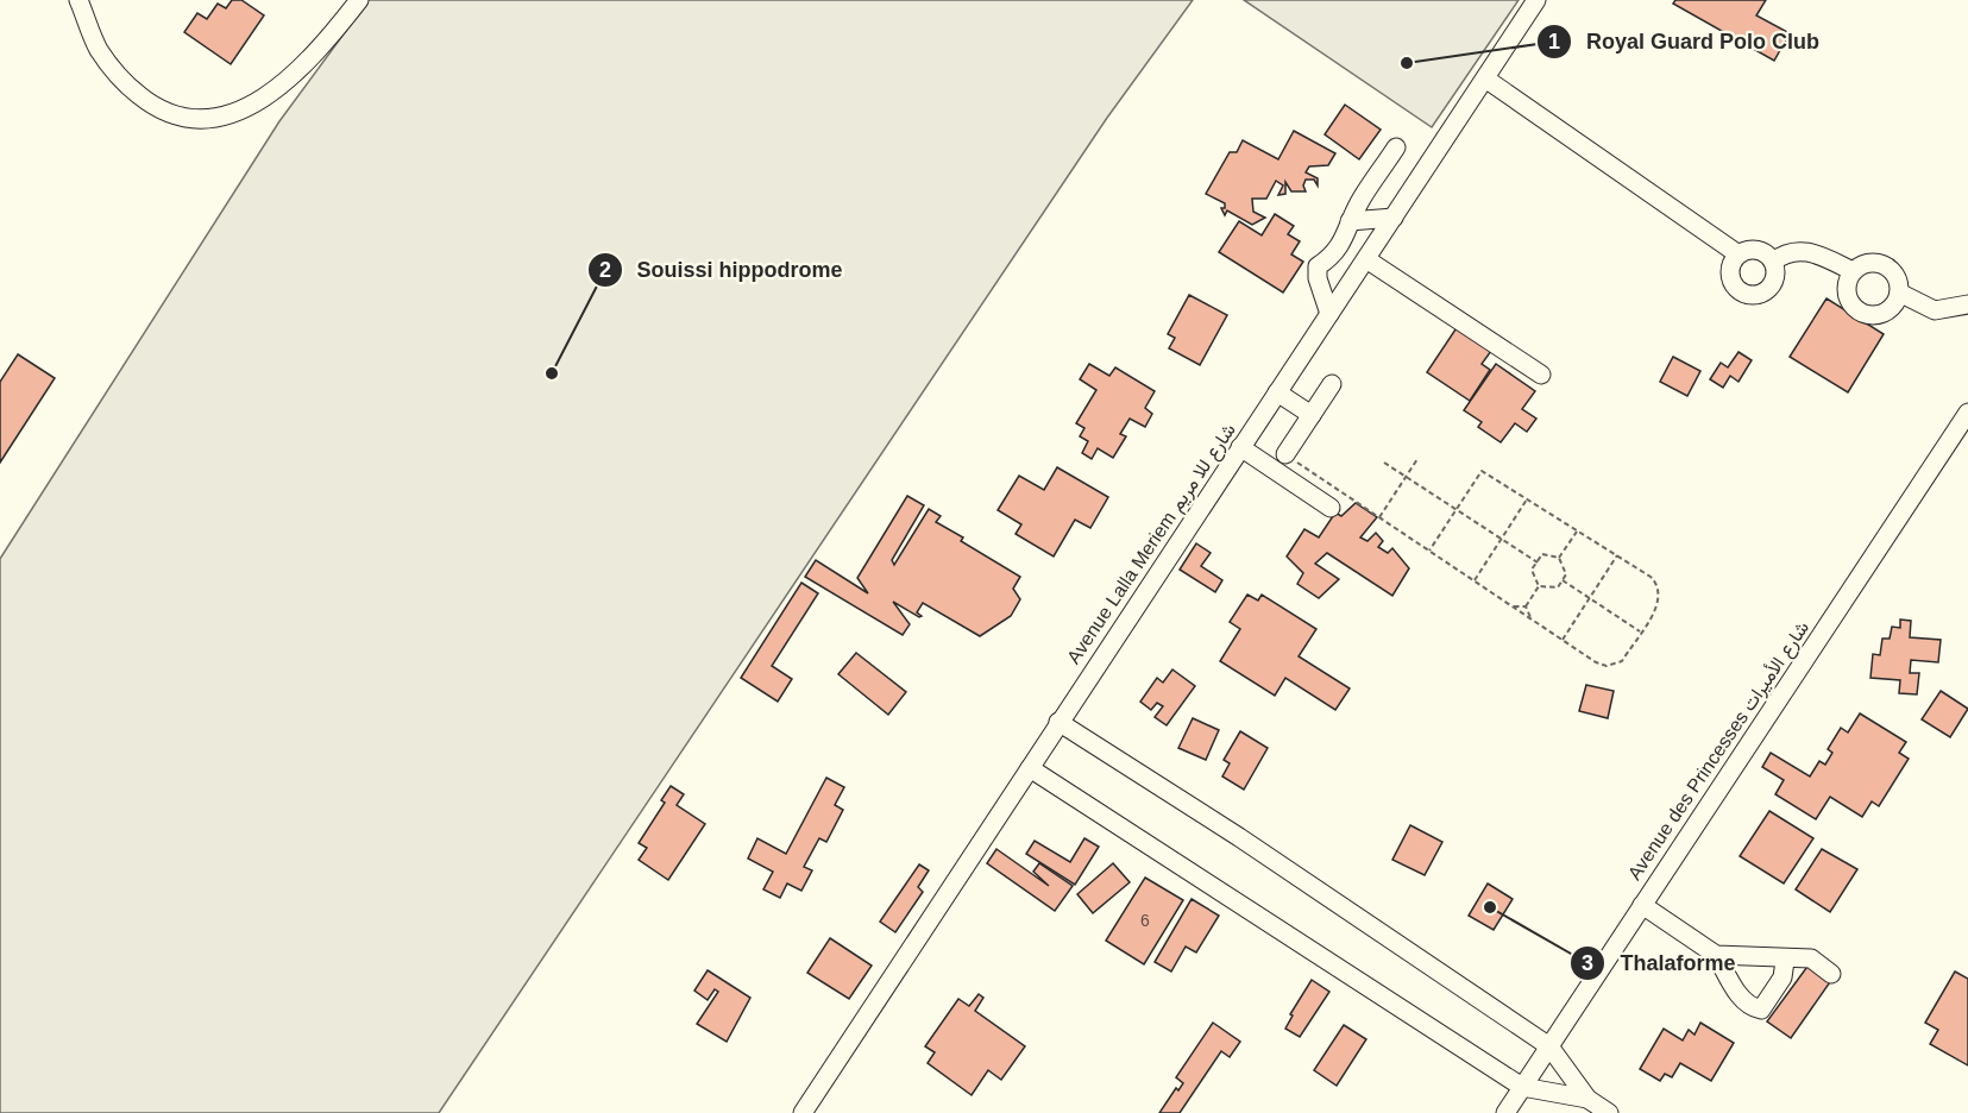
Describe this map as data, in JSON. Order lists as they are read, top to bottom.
{
  "streets": {
    "street": ["Avenue Lalla Meriem شارع للا مريم", "Avenue des Princesses شارع الأميرات"]
  },
  "places": ["Royal Guard Polo Club", "Souissi hippodrome", "Thalaforme"],
  "house_numbers": ["6"]
}
